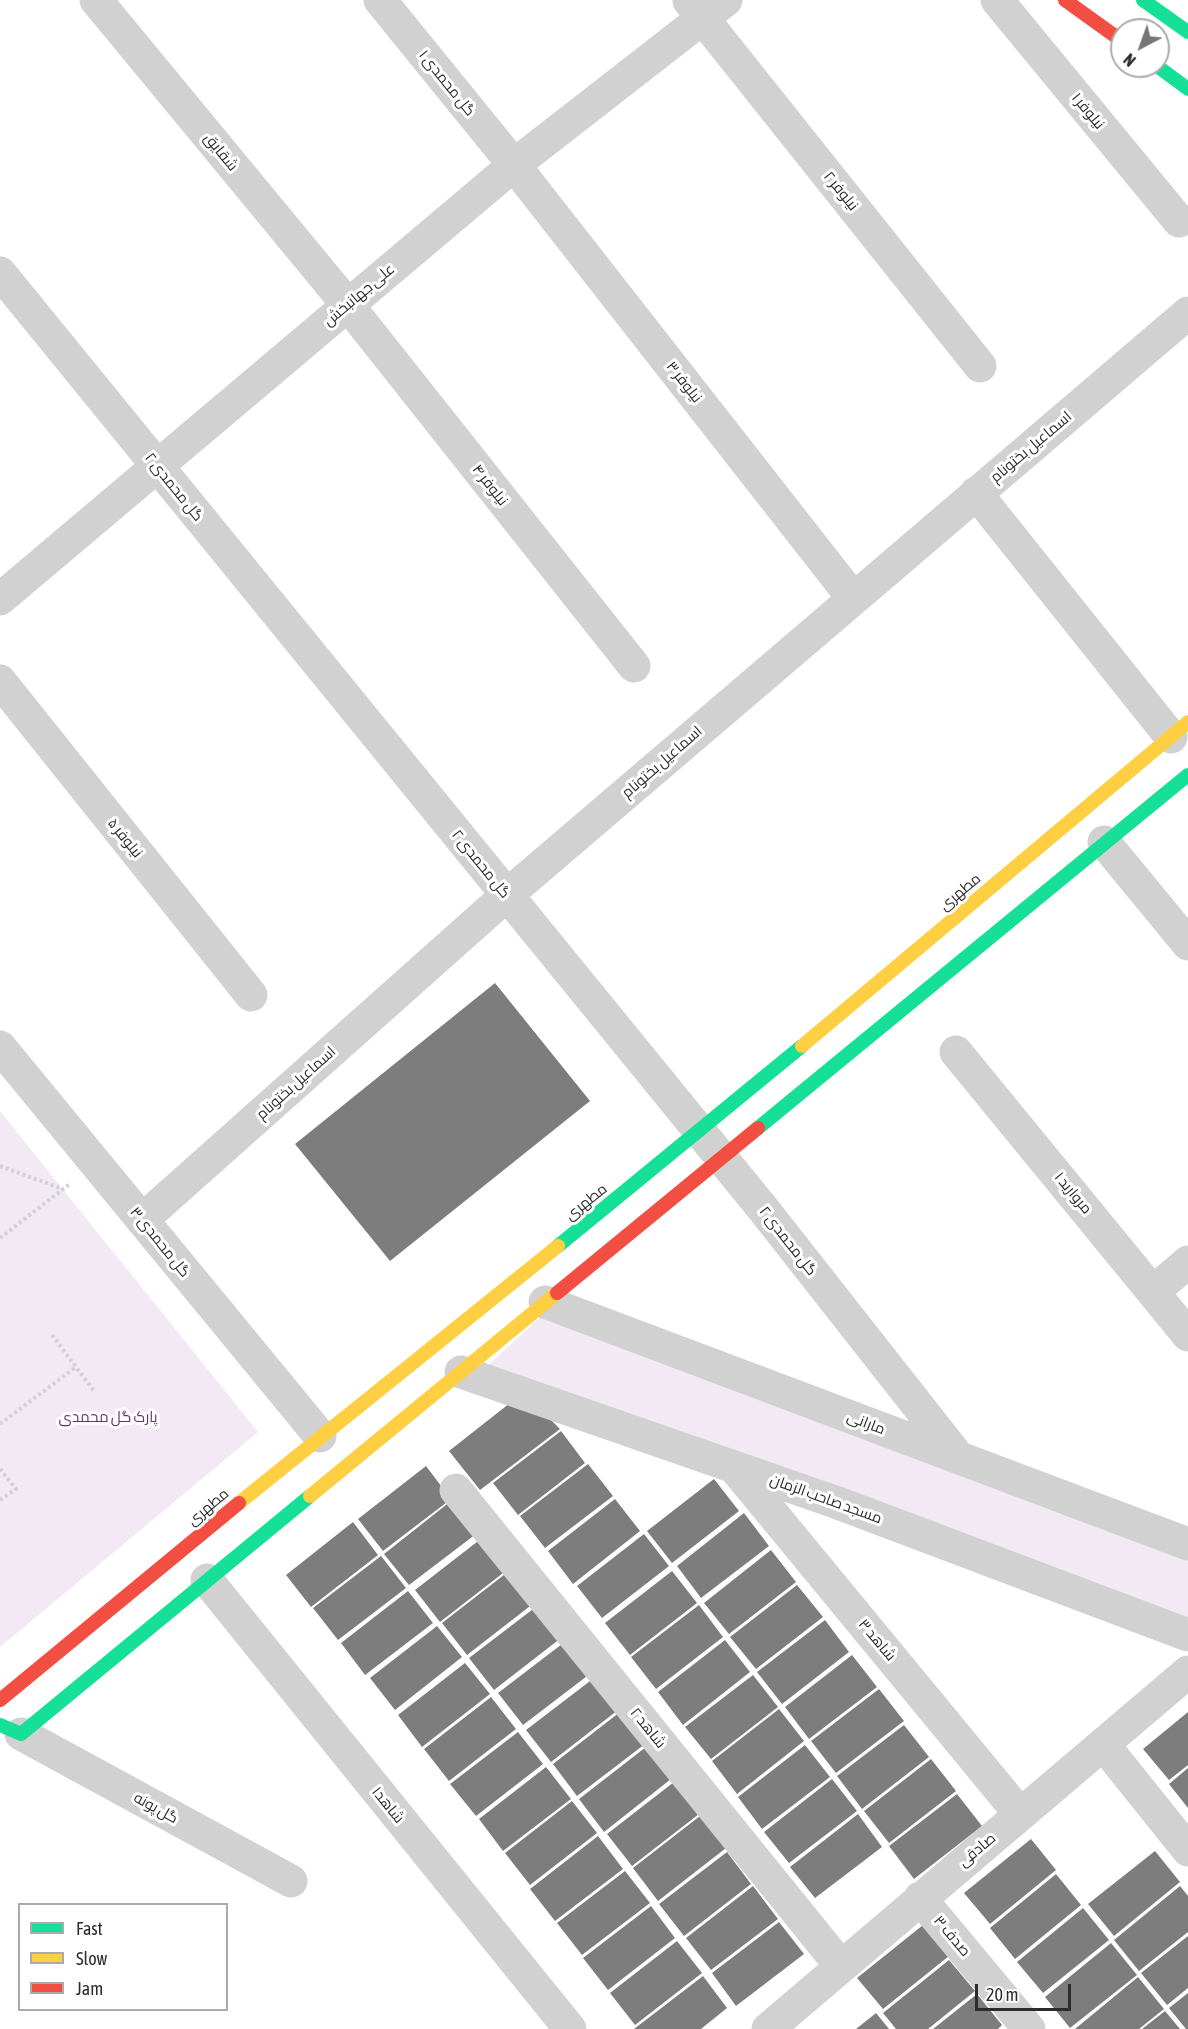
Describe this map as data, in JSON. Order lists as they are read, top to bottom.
{
  "streets": {
    "street": [
      "گل محمدی ۱",
      "نیلوفر ۱",
      "شقایق",
      "نیلوفر ۲",
      "علی جهانبخش",
      "نیلوفر ۳",
      "اسماعیل بختونام",
      "نیلوفر ۴",
      "گل محمدی ۲",
      "نیلوفر ۵",
      "مطهری",
      "مروارید ۱",
      "گل محمدی ۳",
      "مارانی",
      "مسجد صاحب الزمان",
      "شاهد ۳",
      "شاهد ۲",
      "شاهد۱",
      "گل پونه",
      "صادقی",
      "صدف ۳"
    ]
  },
  "crossings": [
    ["گل محمدی ۱", "علی جهانبخش"],
    ["گل محمدی ۱", "نیلوفر ۳"],
    ["شقایق", "علی جهانبخش"],
    ["شقایق", "نیلوفر ۴"],
    ["نیلوفر ۲", "علی جهانبخش"],
    ["علی جهانبخش", "نیلوفر ۳"],
    ["علی جهانبخش", "نیلوفر ۴"],
    ["علی جهانبخش", "گل محمدی ۲"],
    ["نیلوفر ۳", "اسماعیل بختونام"],
    ["اسماعیل بختونام", "گل محمدی ۲"],
    ["اسماعیل بختونام", "گل محمدی ۳"],
    ["گل محمدی ۲", "مطهری"],
    ["گل محمدی ۲", "مارانی"],
    ["مطهری", "گل محمدی ۳"],
    ["مسجد صاحب الزمان", "شاهد ۳"],
    ["شاهد ۳", "صادقی"],
    ["شاهد ۲", "صادقی"],
    ["صادقی", "صدف ۳"]
  ],
  "parks": ["پارک گل محمدی"],
  "legend": ["Fast", "Slow", "Jam"],
  "scale_bar": "20 m",
  "north": "bottom left"
}
